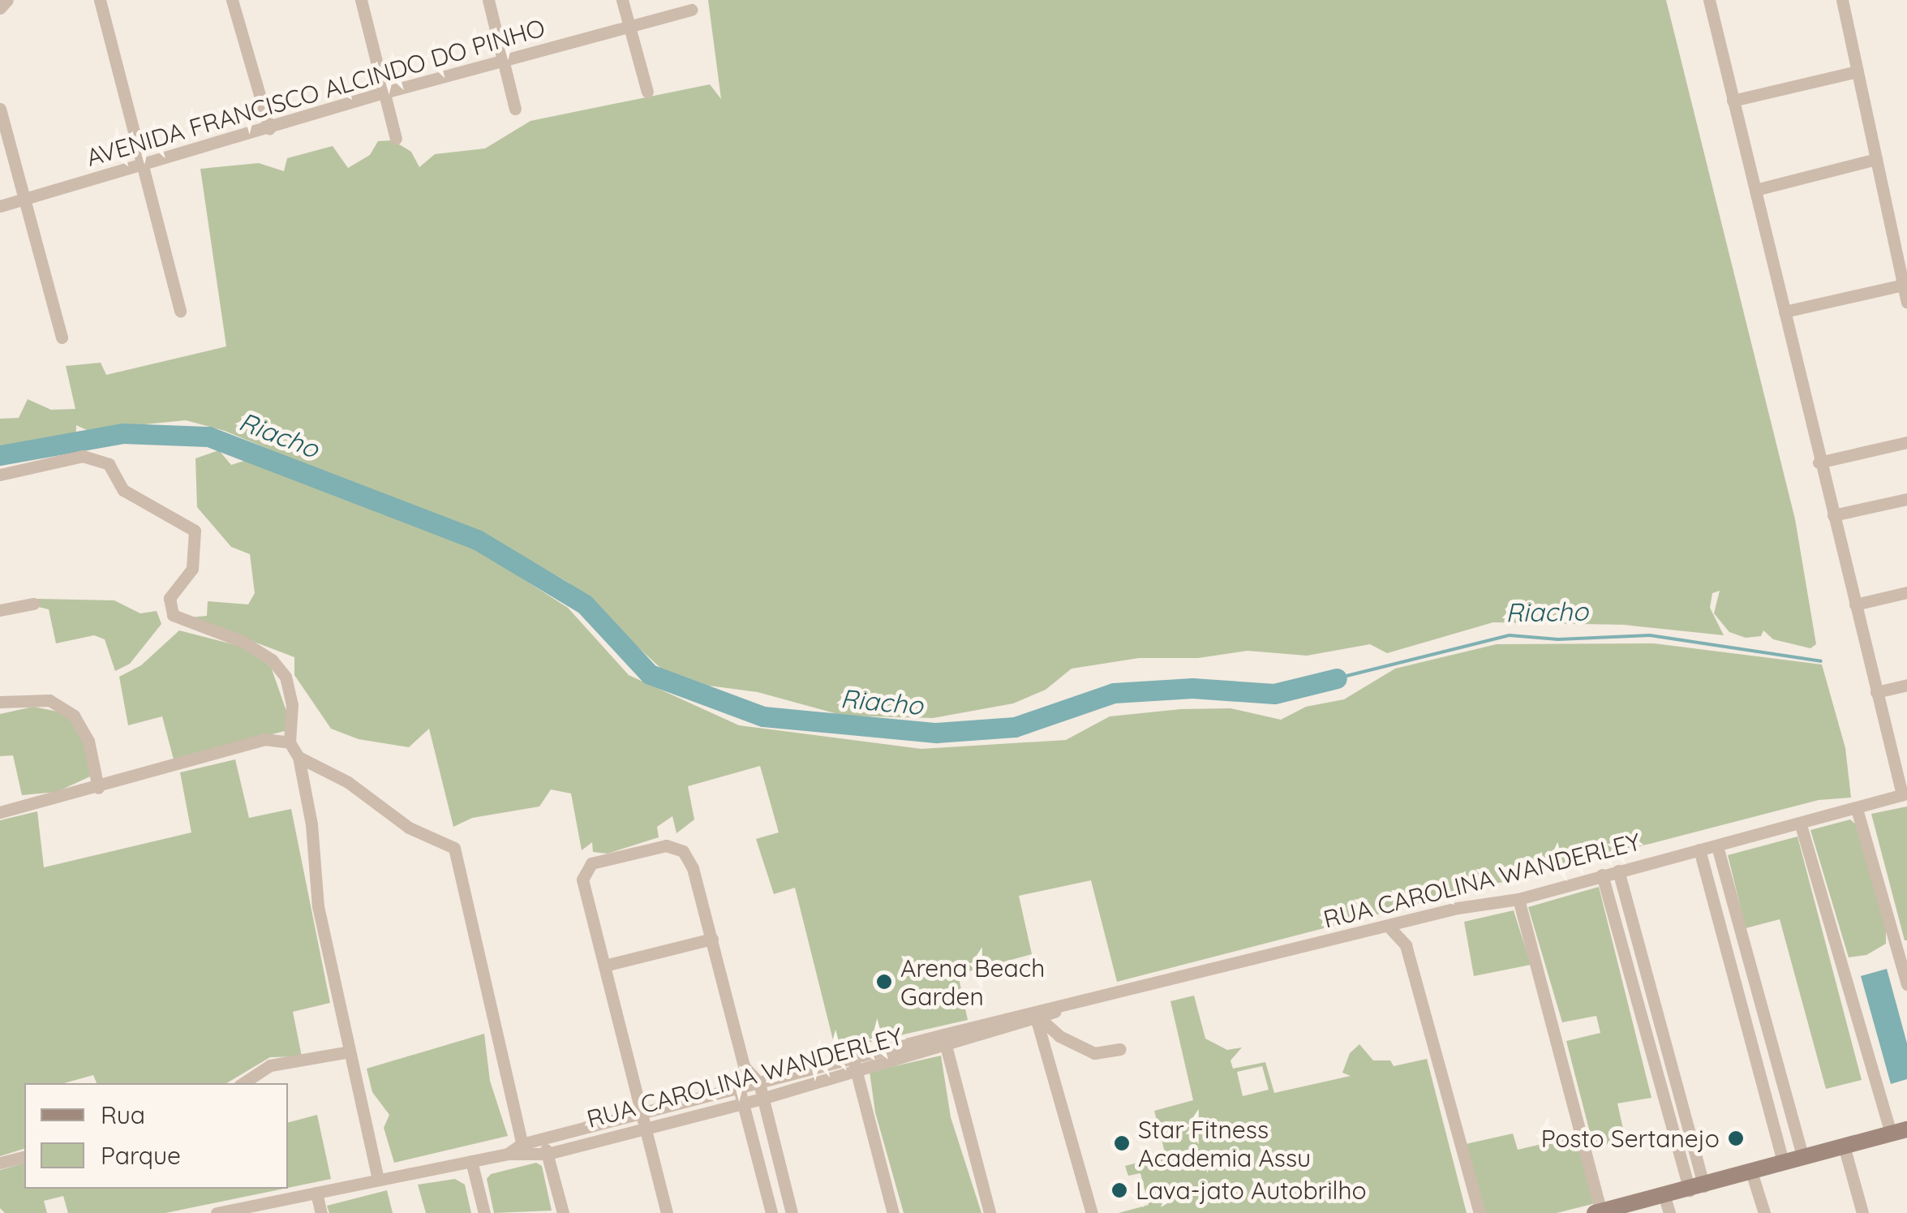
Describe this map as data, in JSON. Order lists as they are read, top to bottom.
{
  "streets": {
    "street": ["AVENIDA FRANCISCO ALCINDO DO PINHO", "RUA CAROLINA WANDERLEY"]
  },
  "water": ["Riacho"],
  "places": [
    "Arena Beach Garden",
    "Posto Sertanejo",
    "Star Fitness Academia Assu",
    "Lava-jato Autobrilho"
  ],
  "legend": ["Rua", "Parque"]
}
